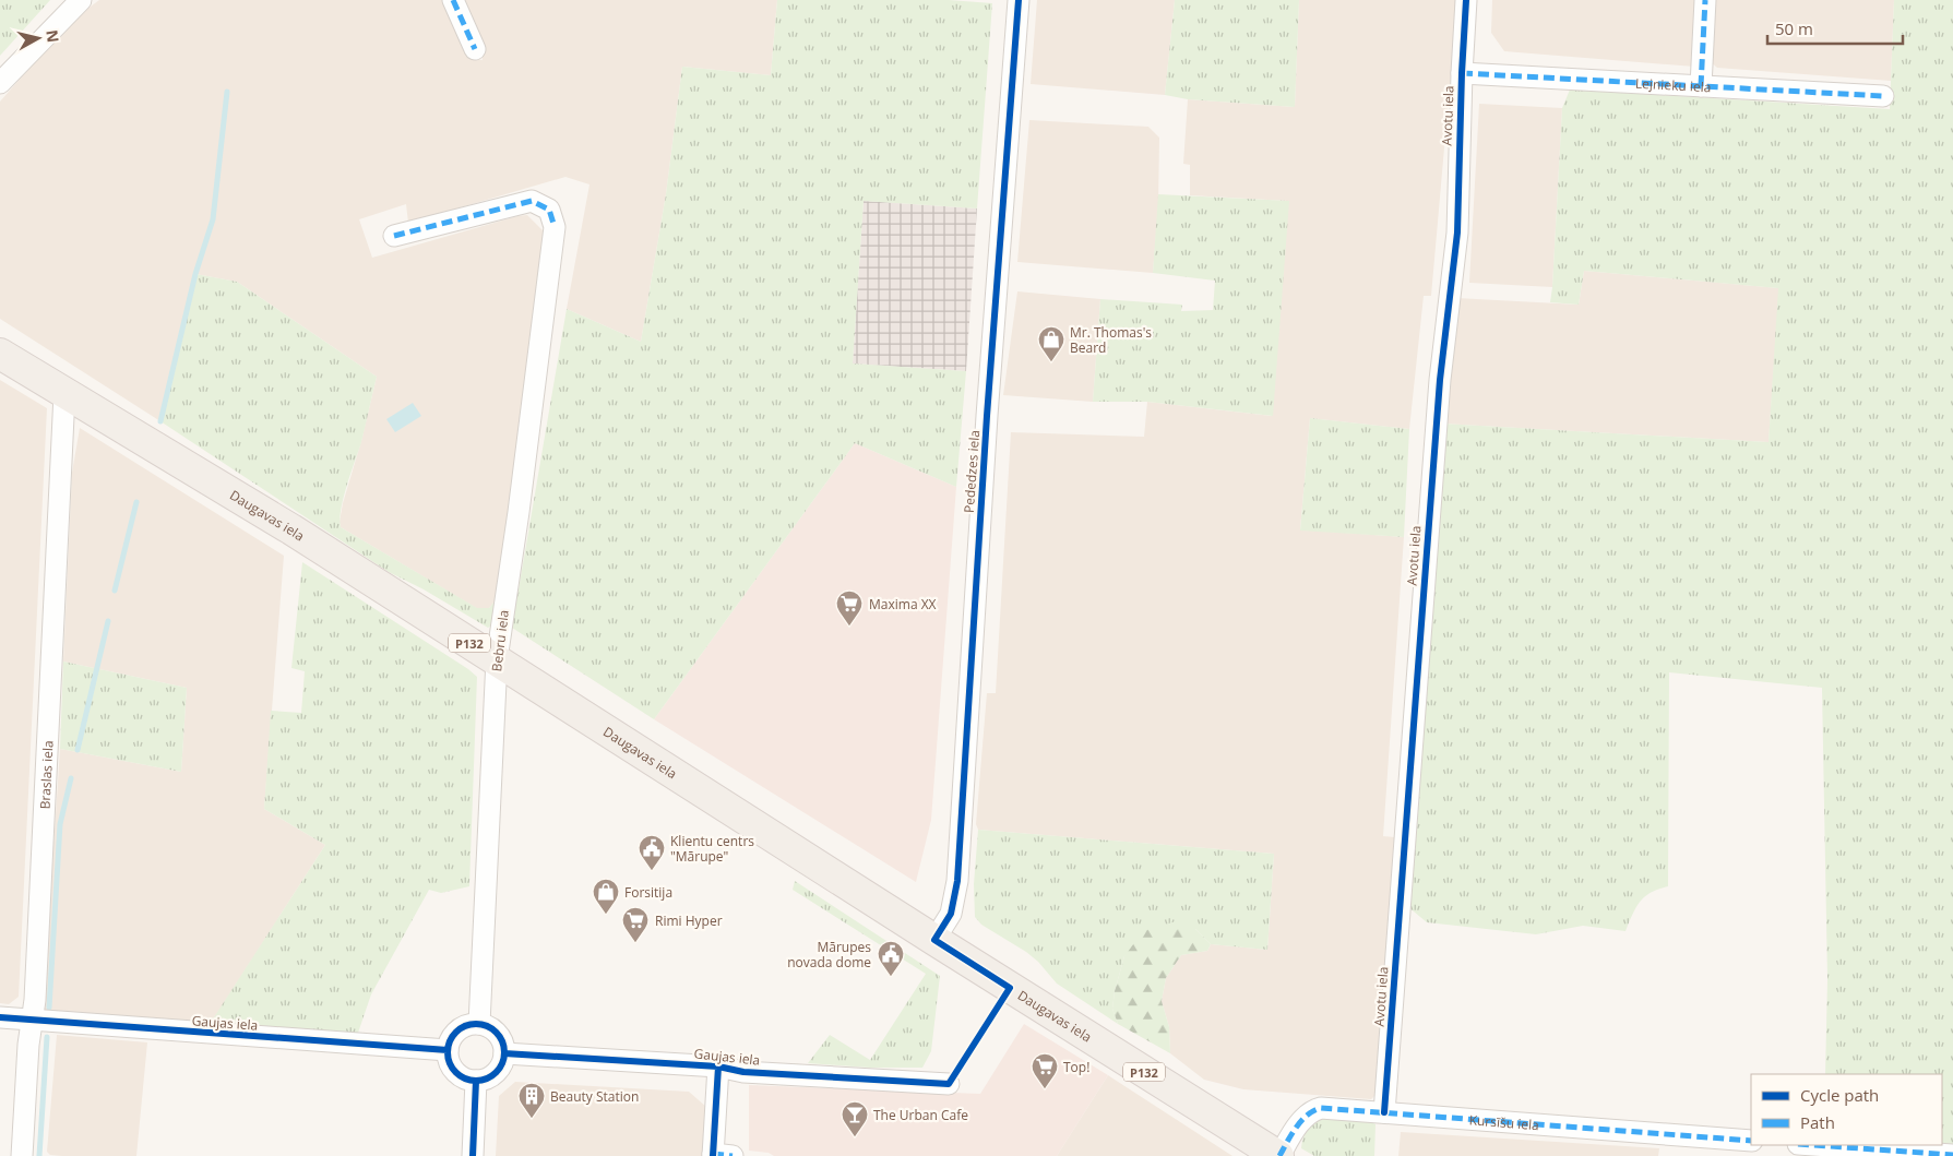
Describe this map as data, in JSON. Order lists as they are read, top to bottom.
{
  "streets": {
    "main road": ["Daugavas iela", "P132"],
    "street": [
      "Lejnieku iela",
      "Avotu iela",
      "Pededzes iela",
      "Bebru iela",
      "Braslas iela",
      "Gaujas iela",
      "Kursīšu iela"
    ]
  },
  "crossings": [
    ["Lejnieku iela", "Avotu iela"],
    ["Avotu iela", "Kursīšu iela"],
    ["Pededzes iela", "Daugavas iela"],
    ["Daugavas iela", "Bebru iela"],
    ["Daugavas iela", "Braslas iela"],
    ["Daugavas iela", "Kursīšu iela"],
    ["Bebru iela", "Gaujas iela"],
    ["Braslas iela", "Gaujas iela"]
  ],
  "places": {
    "shop": ["Mr. Thomas's Beard", "Forsitija"],
    "supermarket": ["Maxima XX", "Rimi Hyper", "Top!"],
    "public building": ["Klientu centrs \"Mārupe\"", "Mārupes novada dome"],
    "building": ["Beauty Station"],
    "bar": ["The Urban Cafe"]
  },
  "legend": ["Cycle path", "Path"],
  "scale_bar": "50 m",
  "north": "right"
}
